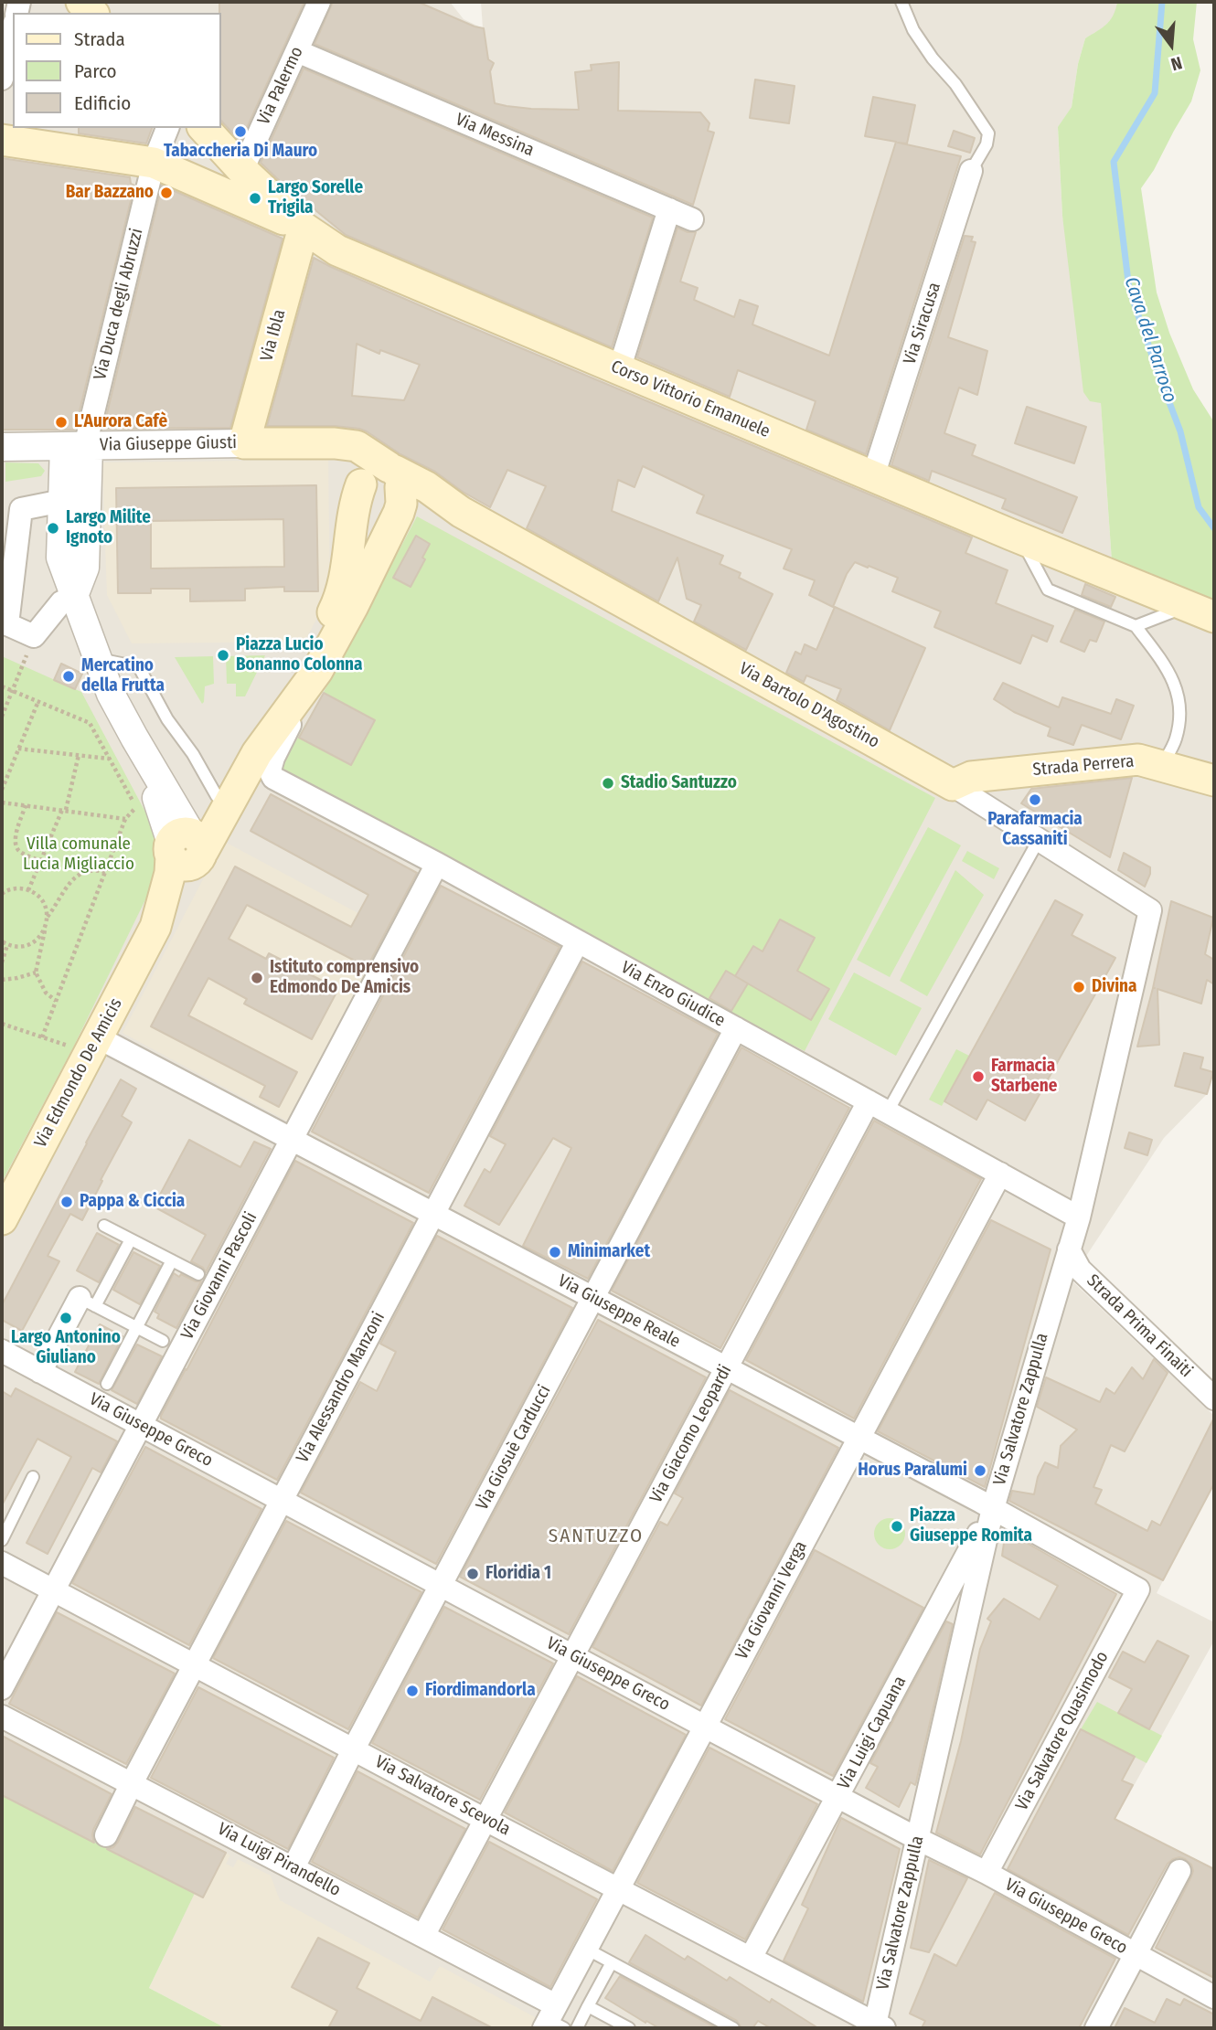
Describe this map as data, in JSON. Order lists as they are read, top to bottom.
{
  "streets": {
    "main road": [
      "Via Ibla",
      "Corso Vittorio Emanuele",
      "Via Giuseppe Giusti",
      "Via Bartolo D'Agostino",
      "Strada Perrera",
      "Via Edmondo De Amicis"
    ],
    "street": [
      "Via Palermo",
      "Via Messina",
      "Via Duca degli Abruzzi",
      "Via Siracusa",
      "Via Enzo Giudice",
      "Via Giovanni Pascoli",
      "Via Giuseppe Reale",
      "Strada Prima Finaiti",
      "Via Alessandro Manzoni",
      "Via Salvatore Zappulla",
      "Via Giuseppe Greco",
      "Via Giacomo Leopardi",
      "Via Giosuè Carducci",
      "Via Giovanni Verga",
      "Via Salvatore Quasimodo",
      "Via Luigi Capuana",
      "Via Salvatore Scevola",
      "Via Luigi Pirandello"
    ]
  },
  "crossings": [
    ["Via Palermo", "Via Messina"],
    ["Via Palermo", "Corso Vittorio Emanuele"],
    ["Via Duca degli Abruzzi", "Via Giuseppe Giusti"],
    ["Via Siracusa", "Corso Vittorio Emanuele"],
    ["Via Ibla", "Corso Vittorio Emanuele"],
    ["Via Ibla", "Via Giuseppe Giusti"],
    ["Via Giuseppe Giusti", "Via Bartolo D'Agostino"],
    ["Via Bartolo D'Agostino", "Strada Perrera"],
    ["Via Bartolo D'Agostino", "Via Salvatore Zappulla"],
    ["Via Enzo Giudice", "Via Giovanni Pascoli"],
    ["Via Enzo Giudice", "Via Alessandro Manzoni"],
    ["Via Enzo Giudice", "Via Salvatore Zappulla"],
    ["Via Enzo Giudice", "Via Giacomo Leopardi"],
    ["Via Enzo Giudice", "Via Giosuè Carducci"],
    ["Via Enzo Giudice", "Via Giovanni Verga"],
    ["Via Edmondo De Amicis", "Via Giuseppe Reale"],
    ["Via Giovanni Pascoli", "Via Giuseppe Reale"],
    ["Via Giovanni Pascoli", "Via Giuseppe Greco"],
    ["Via Giovanni Pascoli", "Via Salvatore Scevola"],
    ["Via Giuseppe Reale", "Via Alessandro Manzoni"],
    ["Via Giuseppe Reale", "Via Salvatore Zappulla"],
    ["Via Giuseppe Reale", "Via Giacomo Leopardi"],
    ["Via Giuseppe Reale", "Via Giosuè Carducci"],
    ["Via Giuseppe Reale", "Via Giovanni Verga"],
    ["Via Giuseppe Reale", "Via Salvatore Quasimodo"],
    ["Via Giuseppe Reale", "Via Luigi Capuana"],
    ["Strada Prima Finaiti", "Via Salvatore Zappulla"],
    ["Via Alessandro Manzoni", "Via Giuseppe Greco"],
    ["Via Alessandro Manzoni", "Via Salvatore Scevola"],
    ["Via Alessandro Manzoni", "Via Luigi Pirandello"],
    ["Via Salvatore Zappulla", "Via Giuseppe Greco"],
    ["Via Salvatore Zappulla", "Via Luigi Capuana"],
    ["Via Salvatore Zappulla", "Via Salvatore Scevola"],
    ["Via Giuseppe Greco", "Via Giacomo Leopardi"],
    ["Via Giuseppe Greco", "Via Giosuè Carducci"],
    ["Via Giuseppe Greco", "Via Giovanni Verga"],
    ["Via Giuseppe Greco", "Via Salvatore Quasimodo"],
    ["Via Giuseppe Greco", "Via Luigi Capuana"],
    ["Via Giacomo Leopardi", "Via Salvatore Scevola"],
    ["Via Giacomo Leopardi", "Via Luigi Pirandello"],
    ["Via Giosuè Carducci", "Via Salvatore Scevola"],
    ["Via Giosuè Carducci", "Via Luigi Pirandello"],
    ["Via Giovanni Verga", "Via Salvatore Scevola"],
    ["Via Giovanni Verga", "Via Luigi Pirandello"],
    ["Via Luigi Capuana", "Via Salvatore Scevola"]
  ],
  "districts": ["SANTUZZO"],
  "water": ["Cava del Parroco"],
  "parks": ["Villa comunale Lucia Migliaccio"],
  "places": [
    "Tabaccheria Di Mauro",
    "Bar Bazzano",
    "Largo Sorelle Trigila",
    "L'Aurora Cafè",
    "Largo Milite Ignoto",
    "Piazza Lucio Bonanno Colonna",
    "Mercatino della Frutta",
    "Stadio Santuzzo",
    "Parafarmacia Cassaniti",
    "Istituto comprensivo Edmondo De Amicis",
    "Divina",
    "Farmacia Starbene",
    "Pappa & Ciccia",
    "Minimarket",
    "Largo Antonino Giuliano",
    "Horus Paralumi",
    "Piazza Giuseppe Romita",
    "Floridia 1",
    "Fiordimandorla"
  ],
  "legend": ["Strada", "Parco", "Edificio"],
  "north": "bottom"
}
